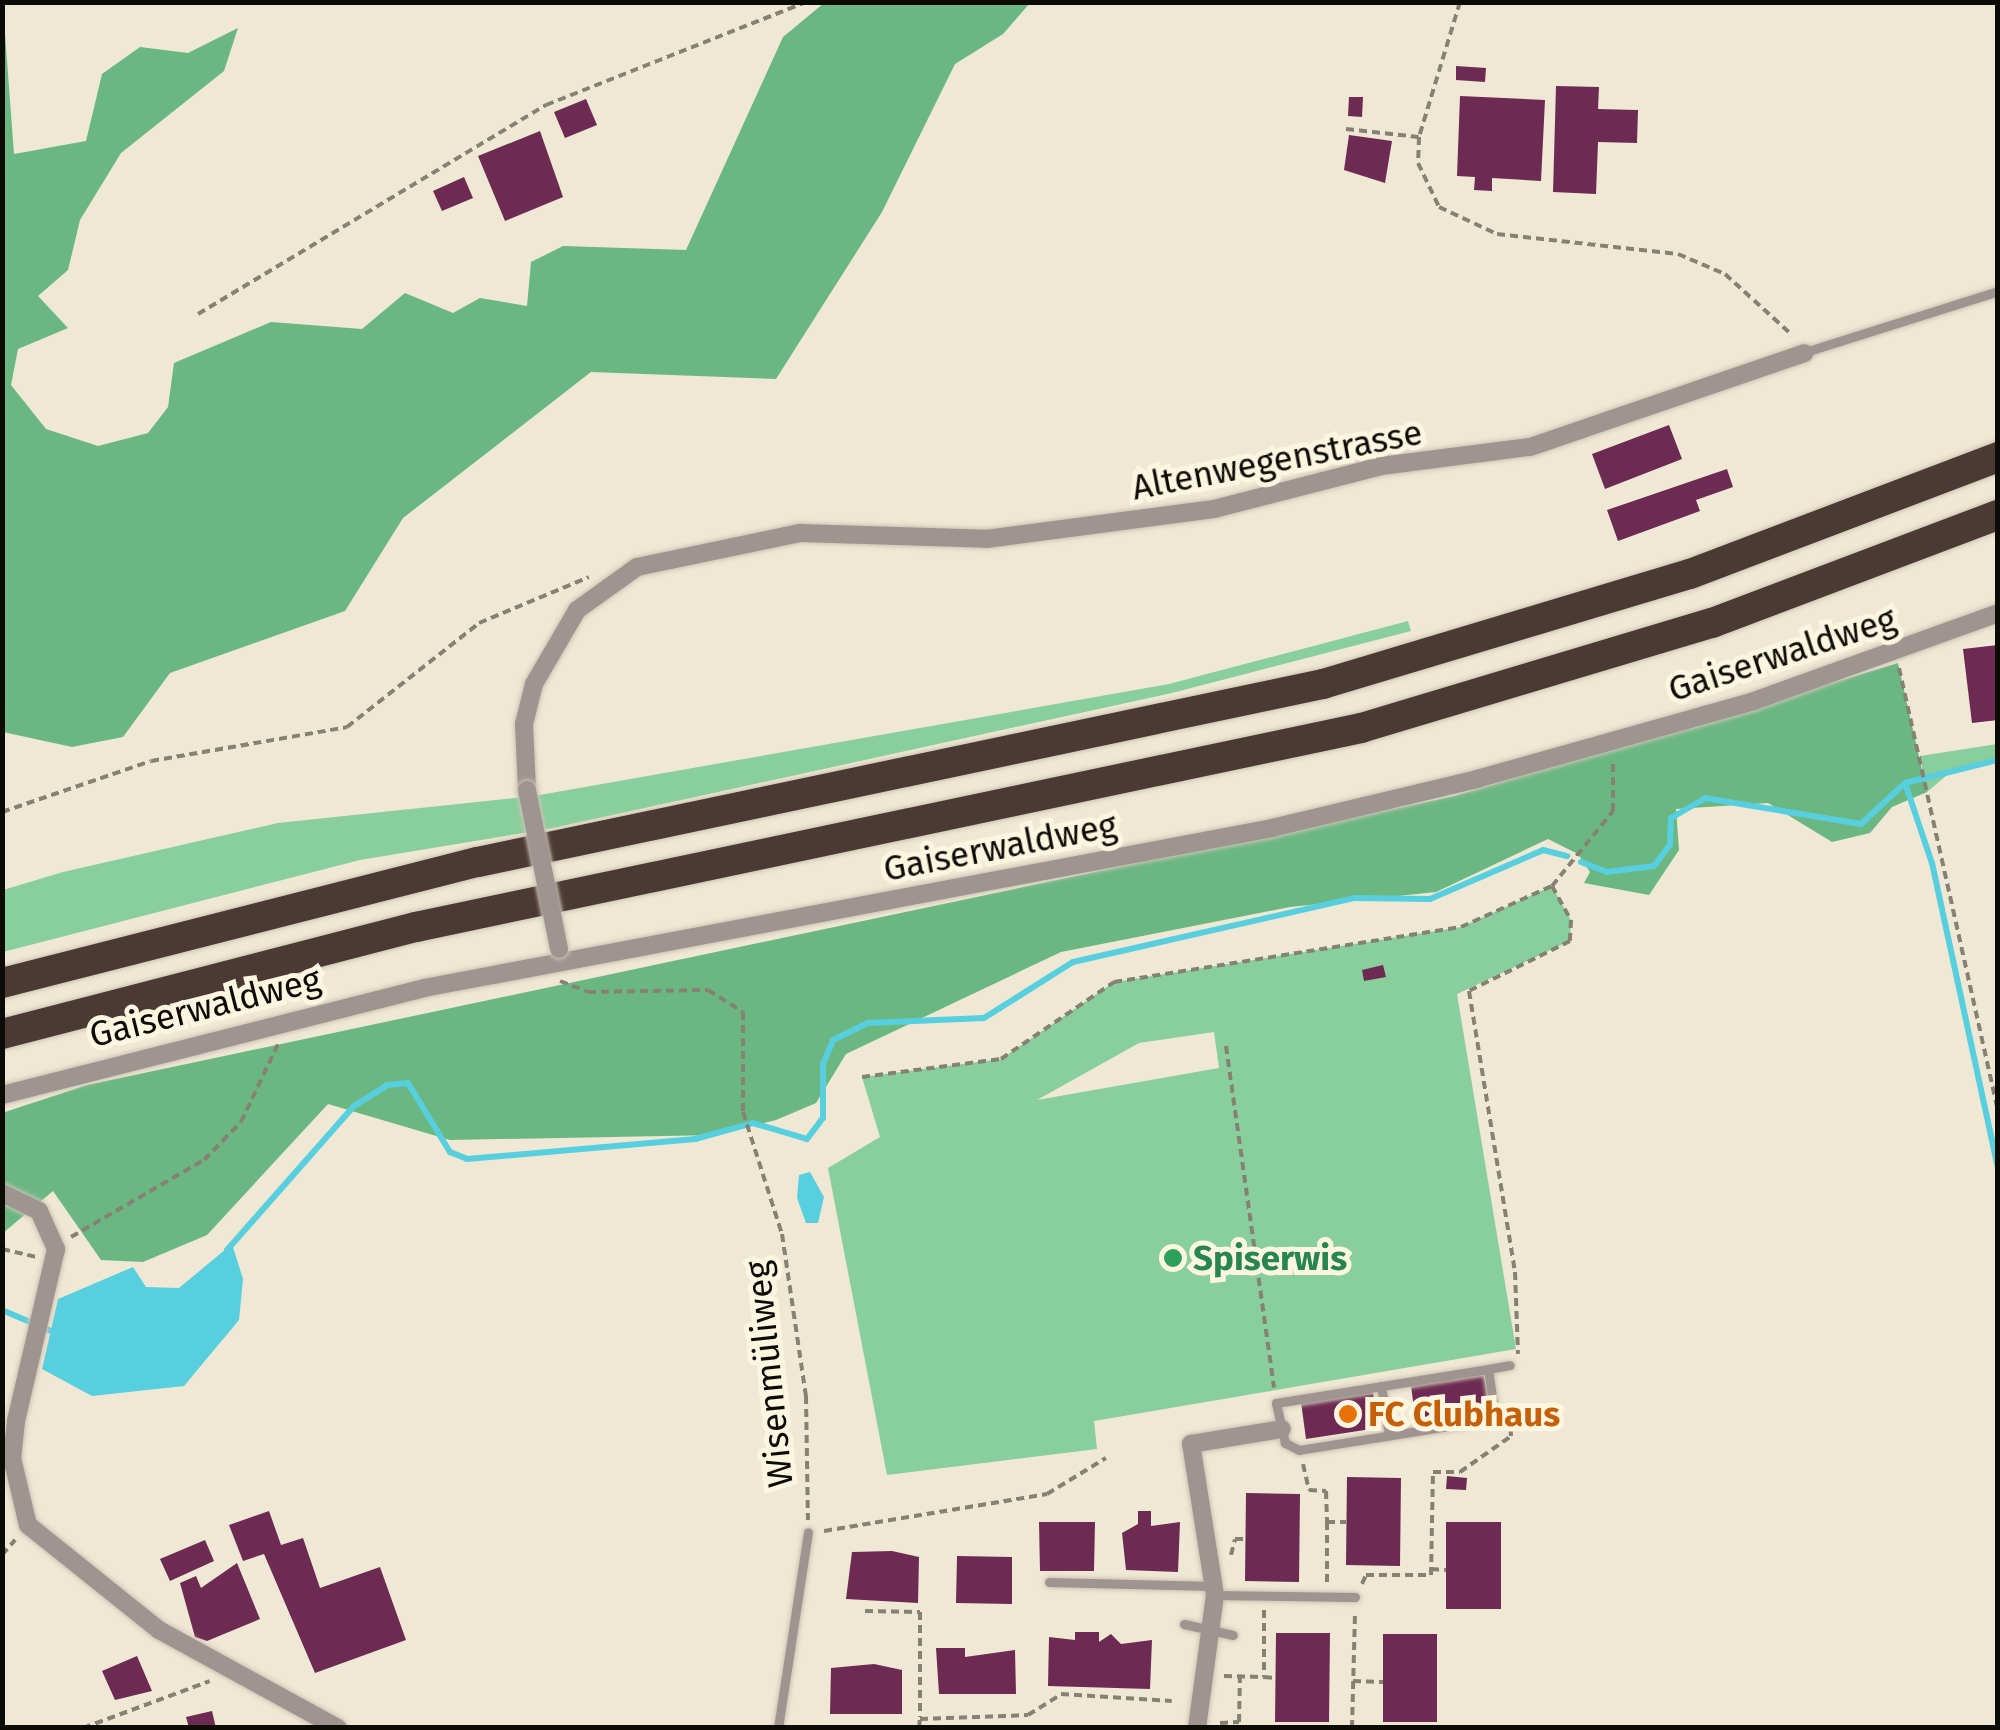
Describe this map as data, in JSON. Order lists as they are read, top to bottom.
{
  "streets": {
    "street": ["Altenwegenstrasse", "Gaiserwaldweg"],
    "lane": ["Wisenmüliweg"]
  },
  "crossings": [
    ["Gaiserwaldweg", "Wisenmüliweg"]
  ],
  "places": ["Spiserwis", "FC Clubhaus"]
}
